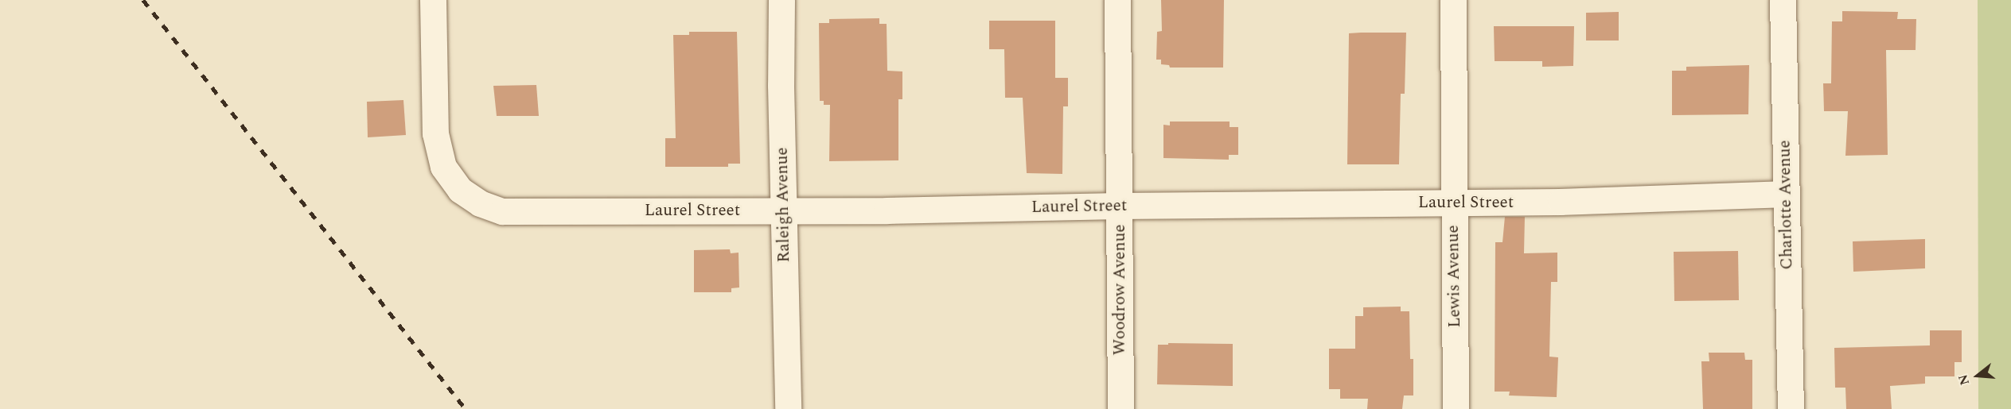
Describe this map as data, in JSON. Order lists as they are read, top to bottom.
{
  "streets": {
    "street": [
      "Laurel Street",
      "Raleigh Avenue",
      "Charlotte Avenue",
      "Lewis Avenue",
      "Woodrow Avenue"
    ]
  },
  "crossings": [
    ["Laurel Street", "Raleigh Avenue"],
    ["Laurel Street", "Charlotte Avenue"],
    ["Laurel Street", "Lewis Avenue"],
    ["Laurel Street", "Woodrow Avenue"]
  ],
  "north": "left"
}
